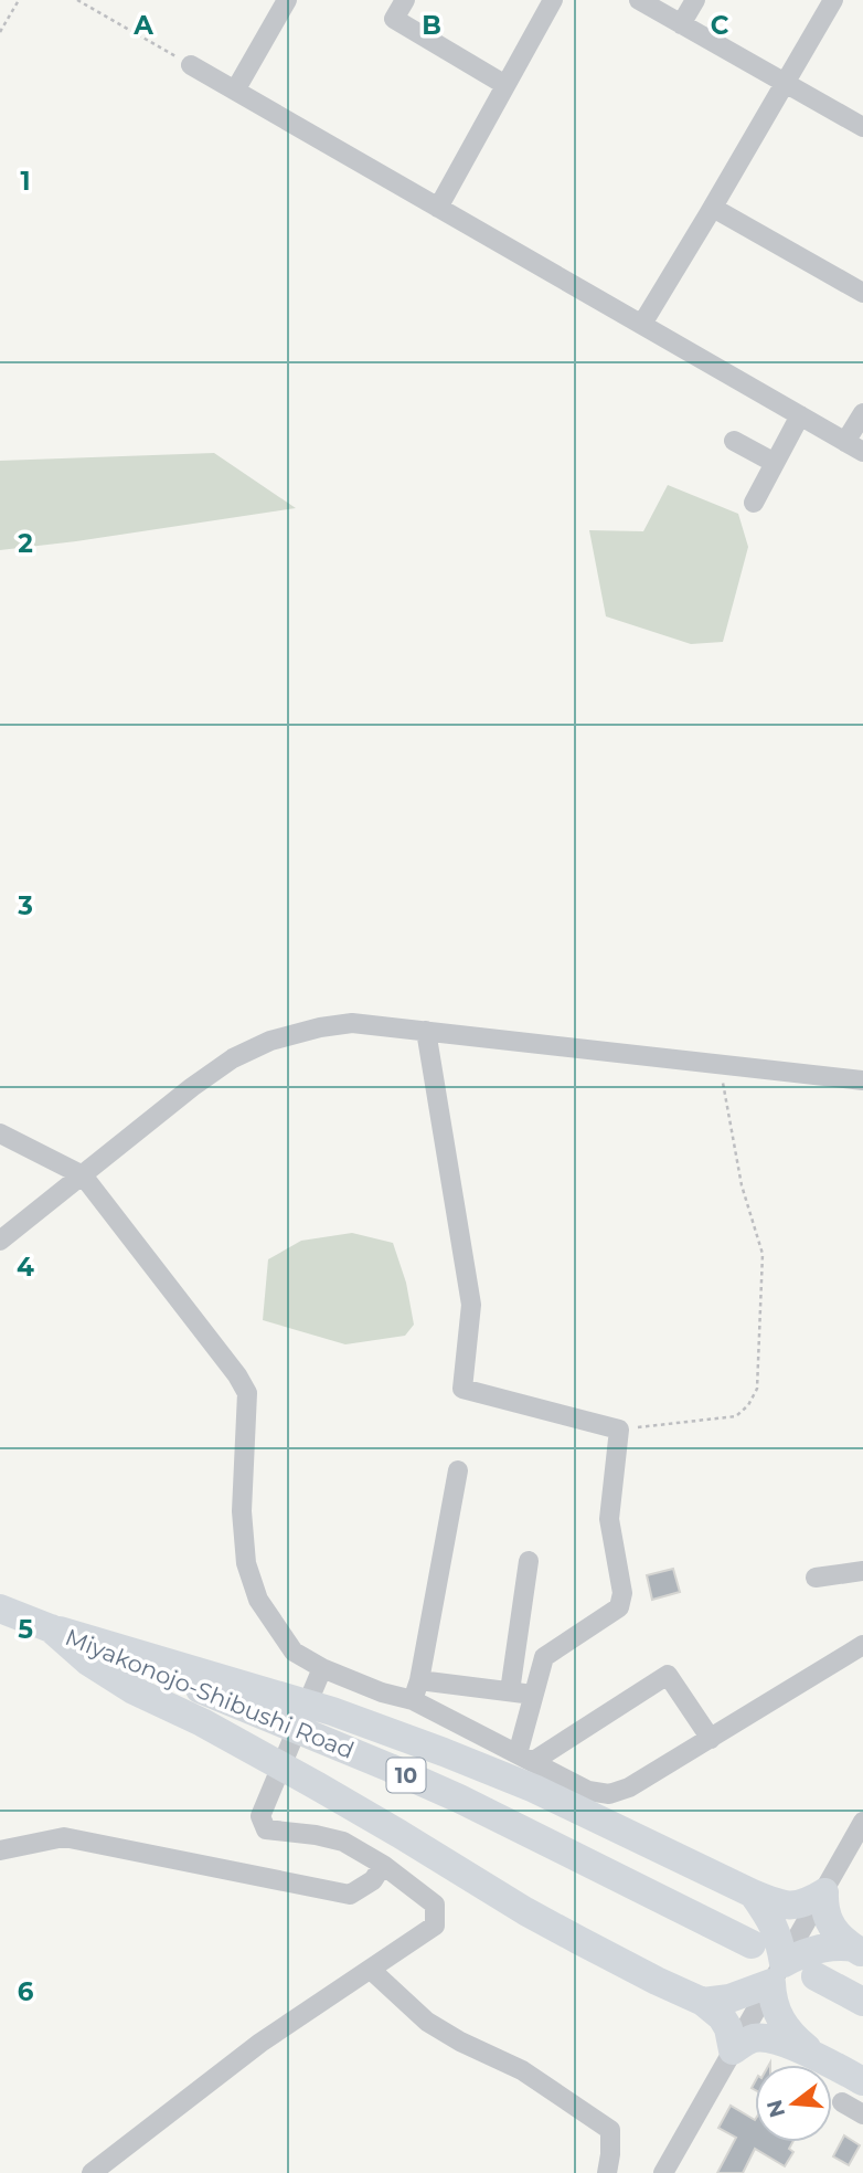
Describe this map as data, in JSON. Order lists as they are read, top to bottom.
{
  "streets": {
    "highway": ["Miyakonojo-Shibushi Road", "10"]
  },
  "north": "left",
  "grid": {
    "columns": ["A", "B", "C"],
    "rows": [
      "1",
      "2",
      "3",
      "4",
      "5",
      "6"
    ]
  }
}
